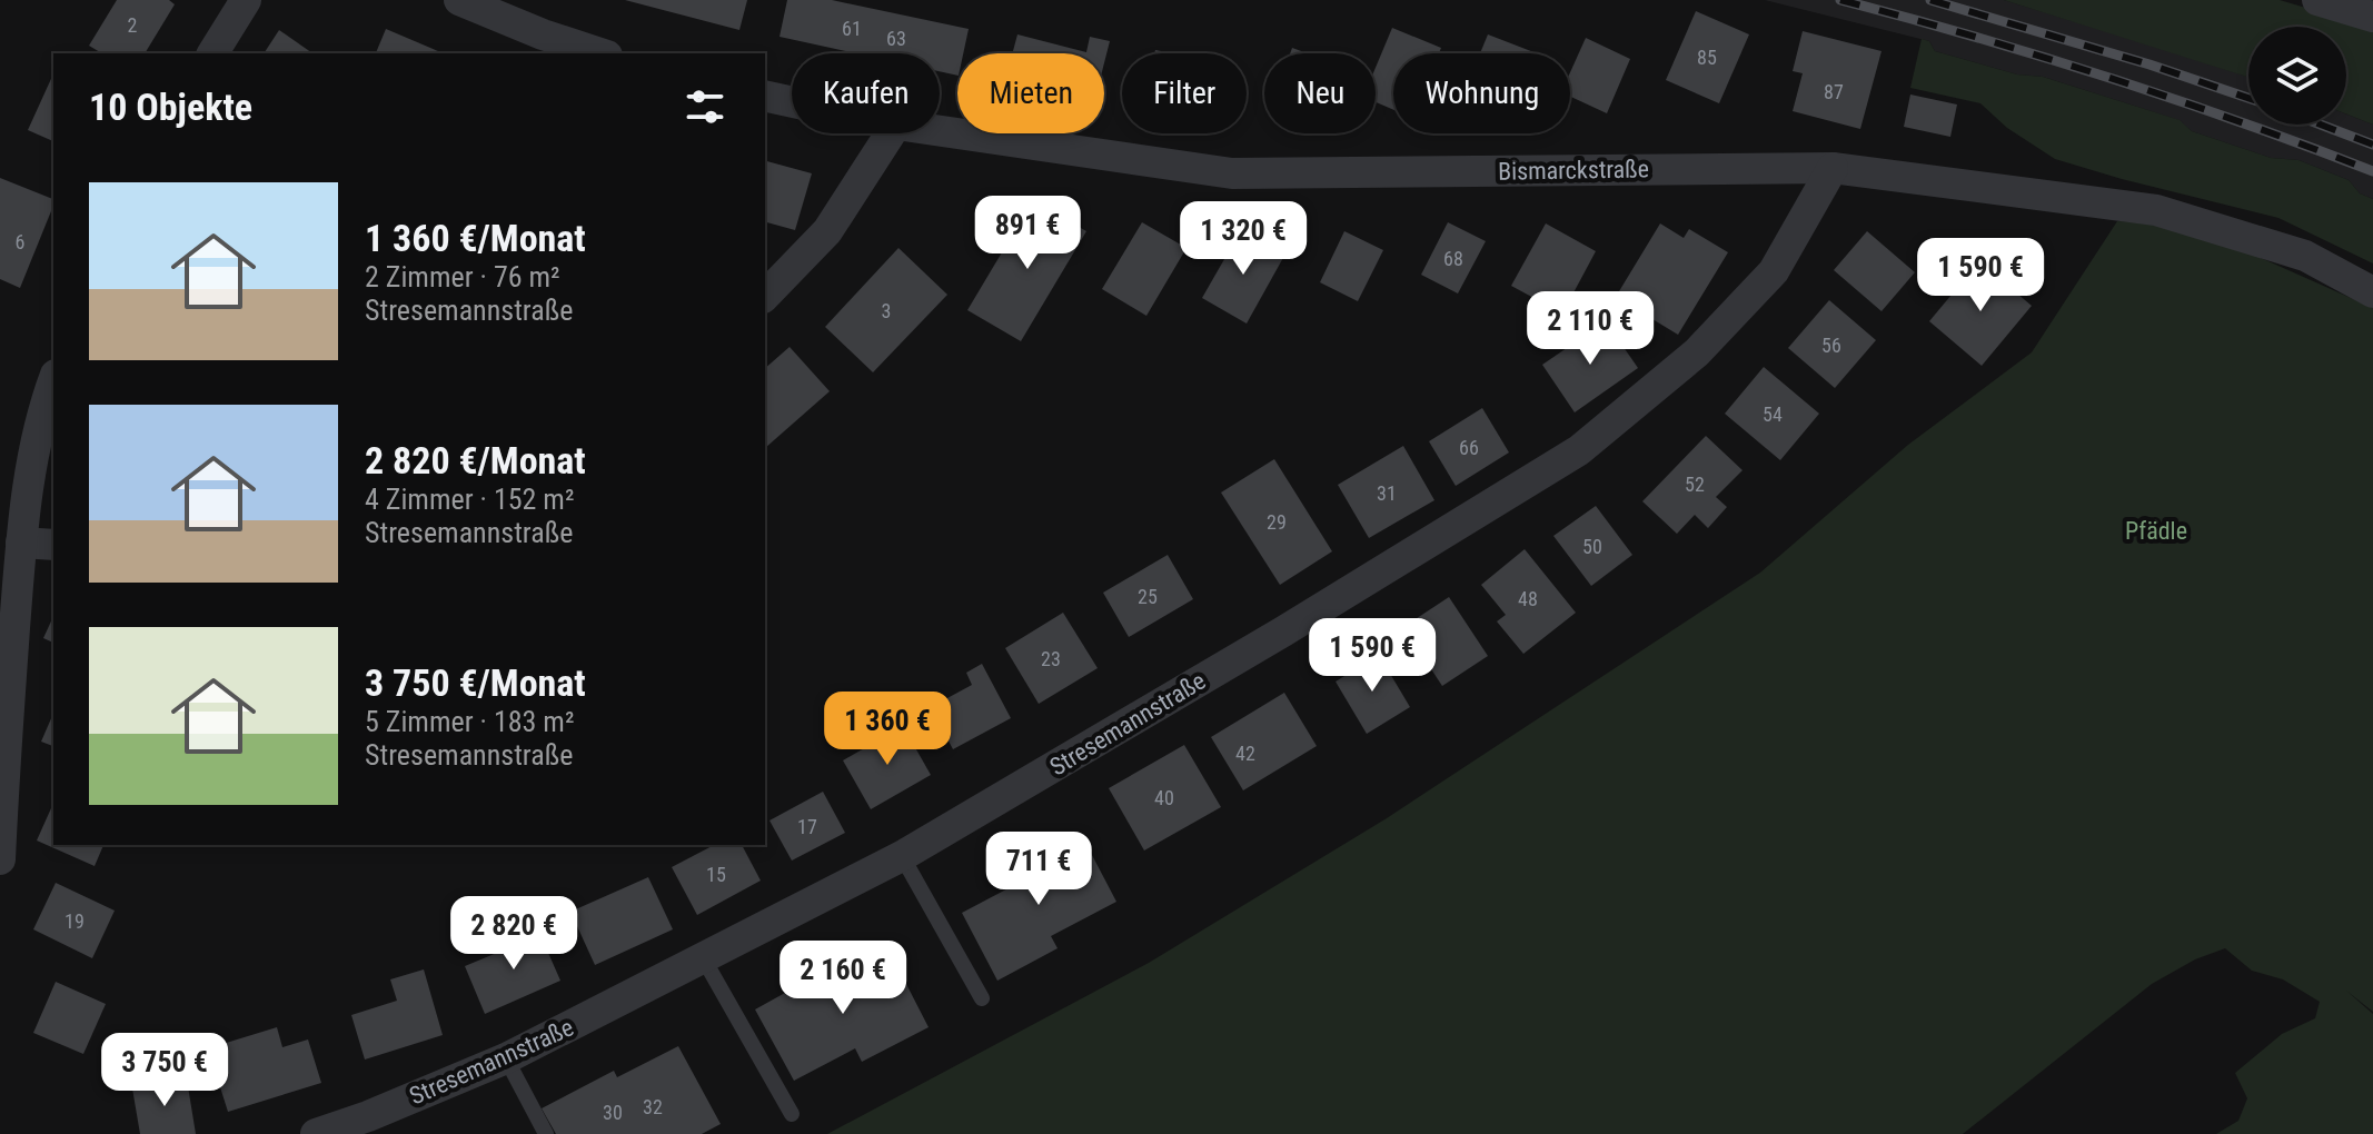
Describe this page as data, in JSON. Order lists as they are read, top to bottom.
{
  "streets": {
    "street": ["Bismarckstraße", "Stresemannstraße"]
  },
  "crossings": [
    ["Bismarckstraße", "Stresemannstraße"]
  ],
  "parks": ["Pfädle"],
  "house_numbers": [
    "2",
    "61",
    "63",
    "85",
    "87",
    "6",
    "68",
    "3",
    "56",
    "54",
    "66",
    "52",
    "31",
    "29",
    "50",
    "25",
    "48",
    "23",
    "42",
    "40",
    "17",
    "15",
    "19",
    "32",
    "30"
  ],
  "page": {
    "chip": [
      "Kaufen",
      "Mieten",
      "Filter",
      "Neu",
      "Wohnung"
    ],
    "heading": "10 Objekte",
    "list": [
      {
        "name": "1 360 €/Monat",
        "note": "2 Zimmer · 76 m² · Stresemannstraße"
      },
      {
        "name": "2 820 €/Monat",
        "note": "4 Zimmer · 152 m² · Stresemannstraße"
      },
      {
        "name": "3 750 €/Monat",
        "note": "5 Zimmer · 183 m² · Stresemannstraße"
      }
    ],
    "price": [
      "891 €",
      "1 320 €",
      "1 590 €",
      "2 110 €",
      "1 590 €",
      "1 360 €",
      "711 €",
      "2 820 €",
      "2 160 €",
      "3 750 €"
    ]
  }
}
